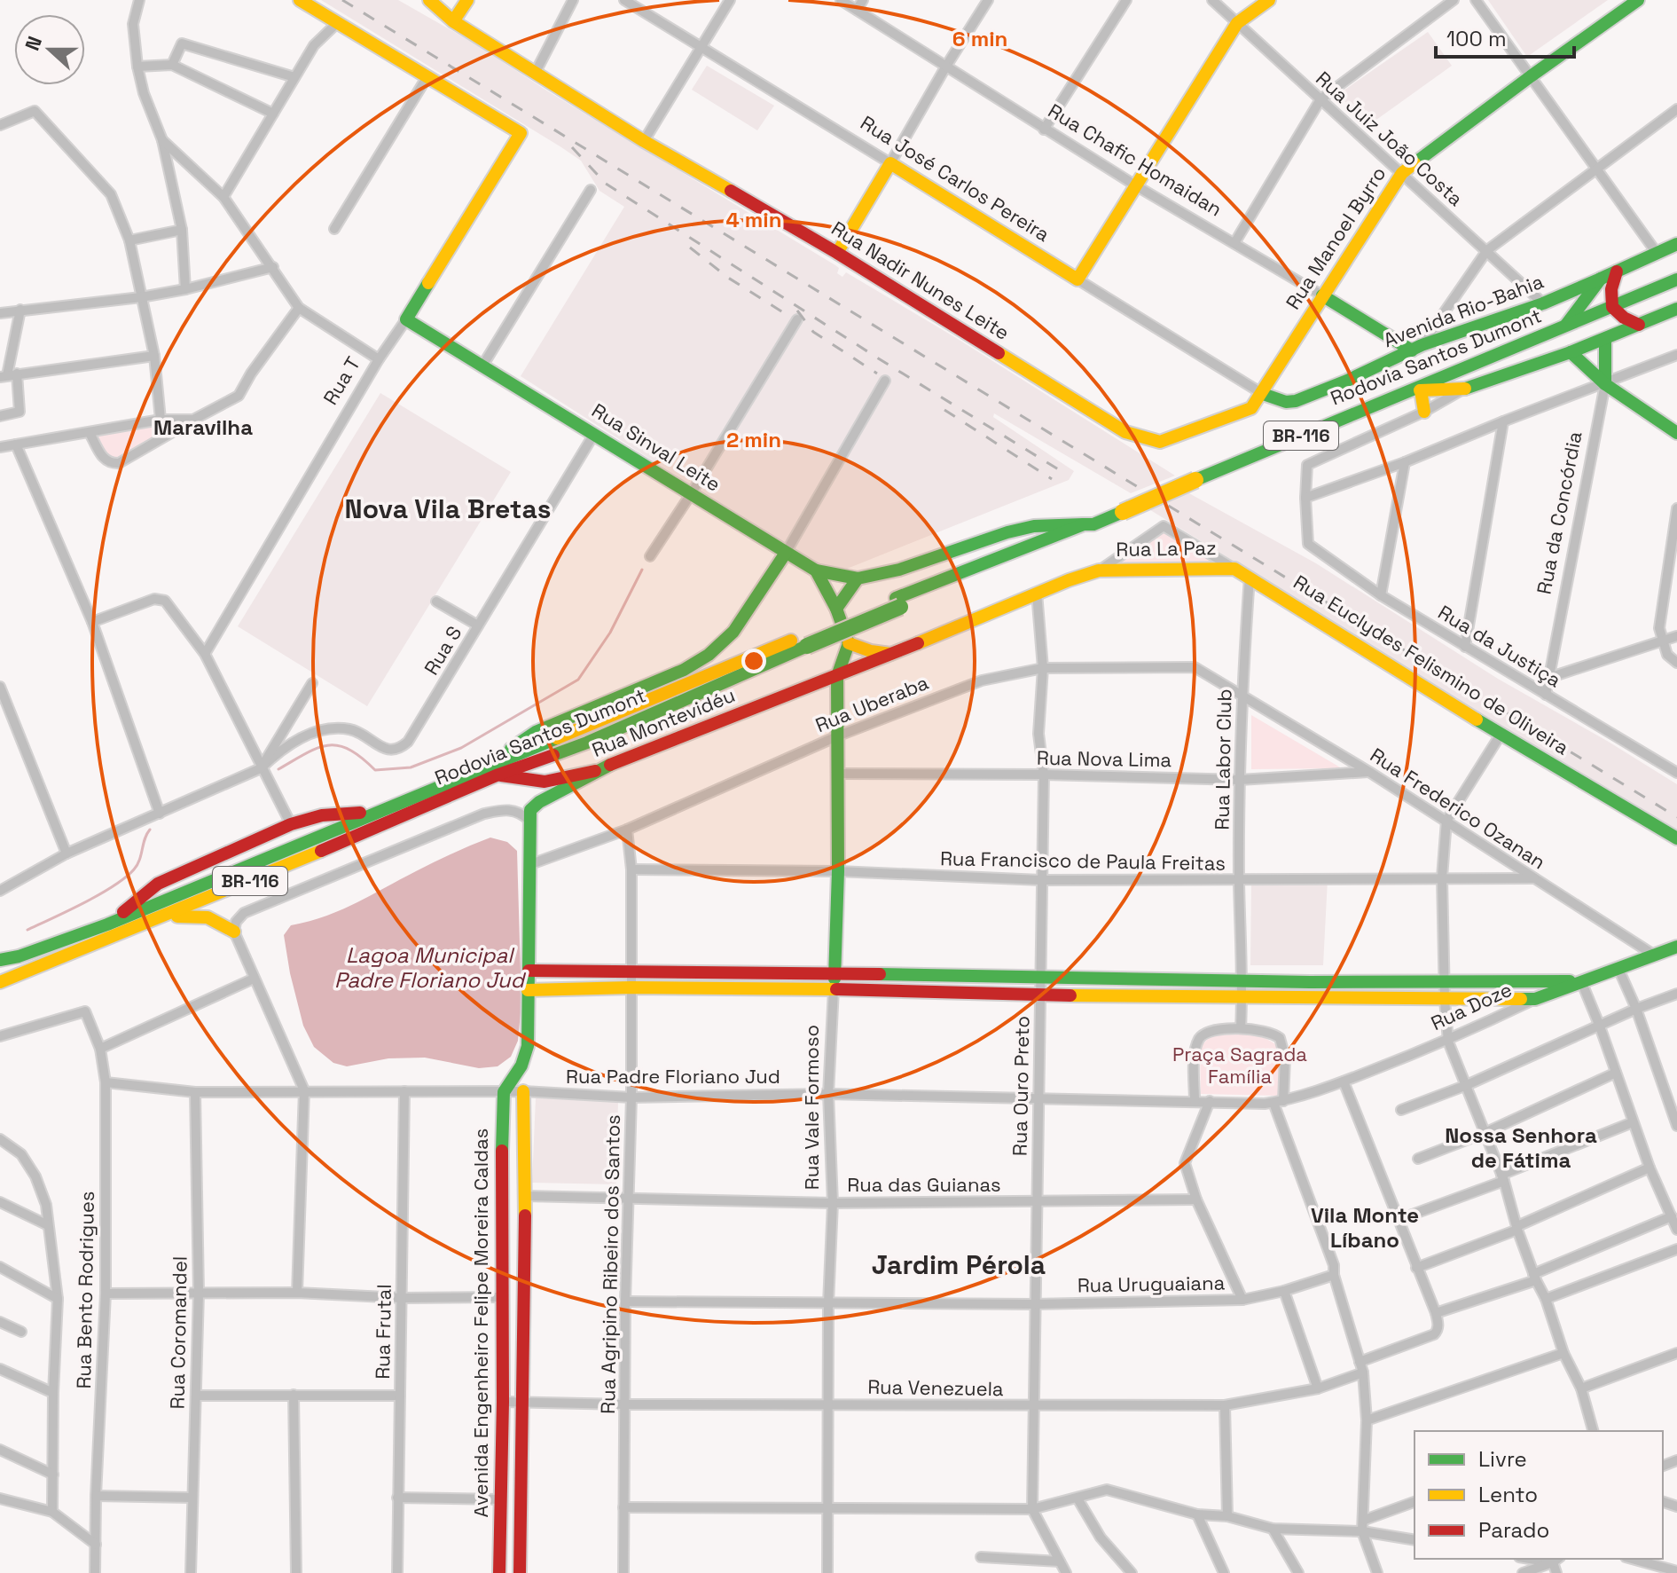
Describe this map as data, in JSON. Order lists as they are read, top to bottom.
{
  "streets": {
    "main road": [
      "Rua Chafic Homaidan",
      "Rua José Carlos Pereira",
      "Rua Manoel Byrro",
      "Rua Nadir Nunes Leite",
      "Avenida Rio-Bahia",
      "Rodovia Santos Dumont",
      "Rua T",
      "BR-116",
      "Rua Sinval Leite",
      "Rua da Concórdia",
      "Rua La Paz",
      "Rua Euclydes Felismino de Oliveira",
      "Rua Montevidéu",
      "Rua Doze",
      "Rua Vale Formoso",
      "Avenida Engenheiro Felipe Moreira Caldas"
    ],
    "street": [
      "Rua Juiz João Costa",
      "Rua da Justiça",
      "Rua S",
      "Rua Uberaba",
      "Rua Nova Lima",
      "Rua Labor Club",
      "Rua Frederico Ozanan",
      "Rua Francisco de Paula Freitas",
      "Rua Padre Floriano Jud",
      "Rua Ouro Preto",
      "Rua das Guianas",
      "Rua Agripino Ribeiro dos Santos",
      "Rua Uruguaiana",
      "Rua Bento Rodrigues",
      "Rua Frutal",
      "Rua Coromandel",
      "Rua Venezuela"
    ]
  },
  "crossings": [
    ["Rua Juiz João Costa", "Rua Manoel Byrro"],
    ["Rua Juiz João Costa", "Avenida Rio-Bahia"],
    ["Rua Chafic Homaidan", "Rua Manoel Byrro"],
    ["Rua Chafic Homaidan", "Avenida Rio-Bahia"],
    ["Rua José Carlos Pereira", "Rua Manoel Byrro"],
    ["Rua José Carlos Pereira", "Rua Nadir Nunes Leite"],
    ["Rua José Carlos Pereira", "Avenida Rio-Bahia"],
    ["Rua Manoel Byrro", "Rua Nadir Nunes Leite"],
    ["Rua Manoel Byrro", "Avenida Rio-Bahia"],
    ["Rua Nadir Nunes Leite", "Avenida Rio-Bahia"],
    ["Rua T", "Rua Sinval Leite"],
    ["Rua Sinval Leite", "Rua S"],
    ["Rua da Concórdia", "Rua da Justiça"],
    ["Rua La Paz", "Rua Euclydes Felismino de Oliveira"],
    ["Rua La Paz", "Rua Montevidéu"],
    ["Rua Euclydes Felismino de Oliveira", "Rua Montevidéu"],
    ["Rua Euclydes Felismino de Oliveira", "Rua Labor Club"],
    ["Rua Uberaba", "Rua Labor Club"],
    ["Rua Uberaba", "Rua Frederico Ozanan"],
    ["Rua Uberaba", "Rua Ouro Preto"],
    ["Rua Uberaba", "Rua Vale Formoso"],
    ["Rua Uberaba", "Rua Agripino Ribeiro dos Santos"],
    ["Rua Uberaba", "Avenida Engenheiro Felipe Moreira Caldas"],
    ["Rua Montevidéu", "Rua Ouro Preto"],
    ["Rua Montevidéu", "Rua Vale Formoso"],
    ["Rua Montevidéu", "Avenida Engenheiro Felipe Moreira Caldas"],
    ["Rua Nova Lima", "Rua Labor Club"],
    ["Rua Nova Lima", "Rua Frederico Ozanan"],
    ["Rua Nova Lima", "Rua Ouro Preto"],
    ["Rua Nova Lima", "Rua Vale Formoso"],
    ["Rua Labor Club", "Rua Frederico Ozanan"],
    ["Rua Labor Club", "Rua Francisco de Paula Freitas"],
    ["Rua Labor Club", "Rua Doze"],
    ["Rua Labor Club", "Rua Padre Floriano Jud"],
    ["Rua Frederico Ozanan", "Rua Francisco de Paula Freitas"],
    ["Rua Frederico Ozanan", "Rua Doze"],
    ["Rua Francisco de Paula Freitas", "Rua Ouro Preto"],
    ["Rua Francisco de Paula Freitas", "Rua Vale Formoso"],
    ["Rua Francisco de Paula Freitas", "Rua Agripino Ribeiro dos Santos"],
    ["Rua Doze", "Rua Padre Floriano Jud"],
    ["Rua Padre Floriano Jud", "Rua Ouro Preto"],
    ["Rua Padre Floriano Jud", "Rua Vale Formoso"],
    ["Rua Padre Floriano Jud", "Rua Agripino Ribeiro dos Santos"],
    ["Rua Padre Floriano Jud", "Avenida Engenheiro Felipe Moreira Caldas"],
    ["Rua Ouro Preto", "Rua das Guianas"],
    ["Rua Ouro Preto", "Rua Uruguaiana"],
    ["Rua Ouro Preto", "Rua Venezuela"],
    ["Rua Vale Formoso", "Rua das Guianas"],
    ["Rua Vale Formoso", "Rua Uruguaiana"],
    ["Rua Vale Formoso", "Rua Venezuela"],
    ["Rua das Guianas", "Rua Agripino Ribeiro dos Santos"],
    ["Rua das Guianas", "Avenida Engenheiro Felipe Moreira Caldas"],
    ["Rua Agripino Ribeiro dos Santos", "Rua Uruguaiana"],
    ["Rua Agripino Ribeiro dos Santos", "Rua Venezuela"],
    ["Avenida Engenheiro Felipe Moreira Caldas", "Rua Venezuela"]
  ],
  "districts": [
    "Maravilha",
    "Nova Vila Bretas",
    "Nossa Senhora de Fátima",
    "Vila Monte Líbano",
    "Jardim Pérola"
  ],
  "water": ["Lagoa Municipal Padre Floriano Jud"],
  "parks": ["Praça Sagrada Família"],
  "legend": ["Livre", "Lento", "Parado"],
  "scale_bar": "100 m",
  "north": "left",
  "rings": ["6 min", "4 min", "2 min"]
}
